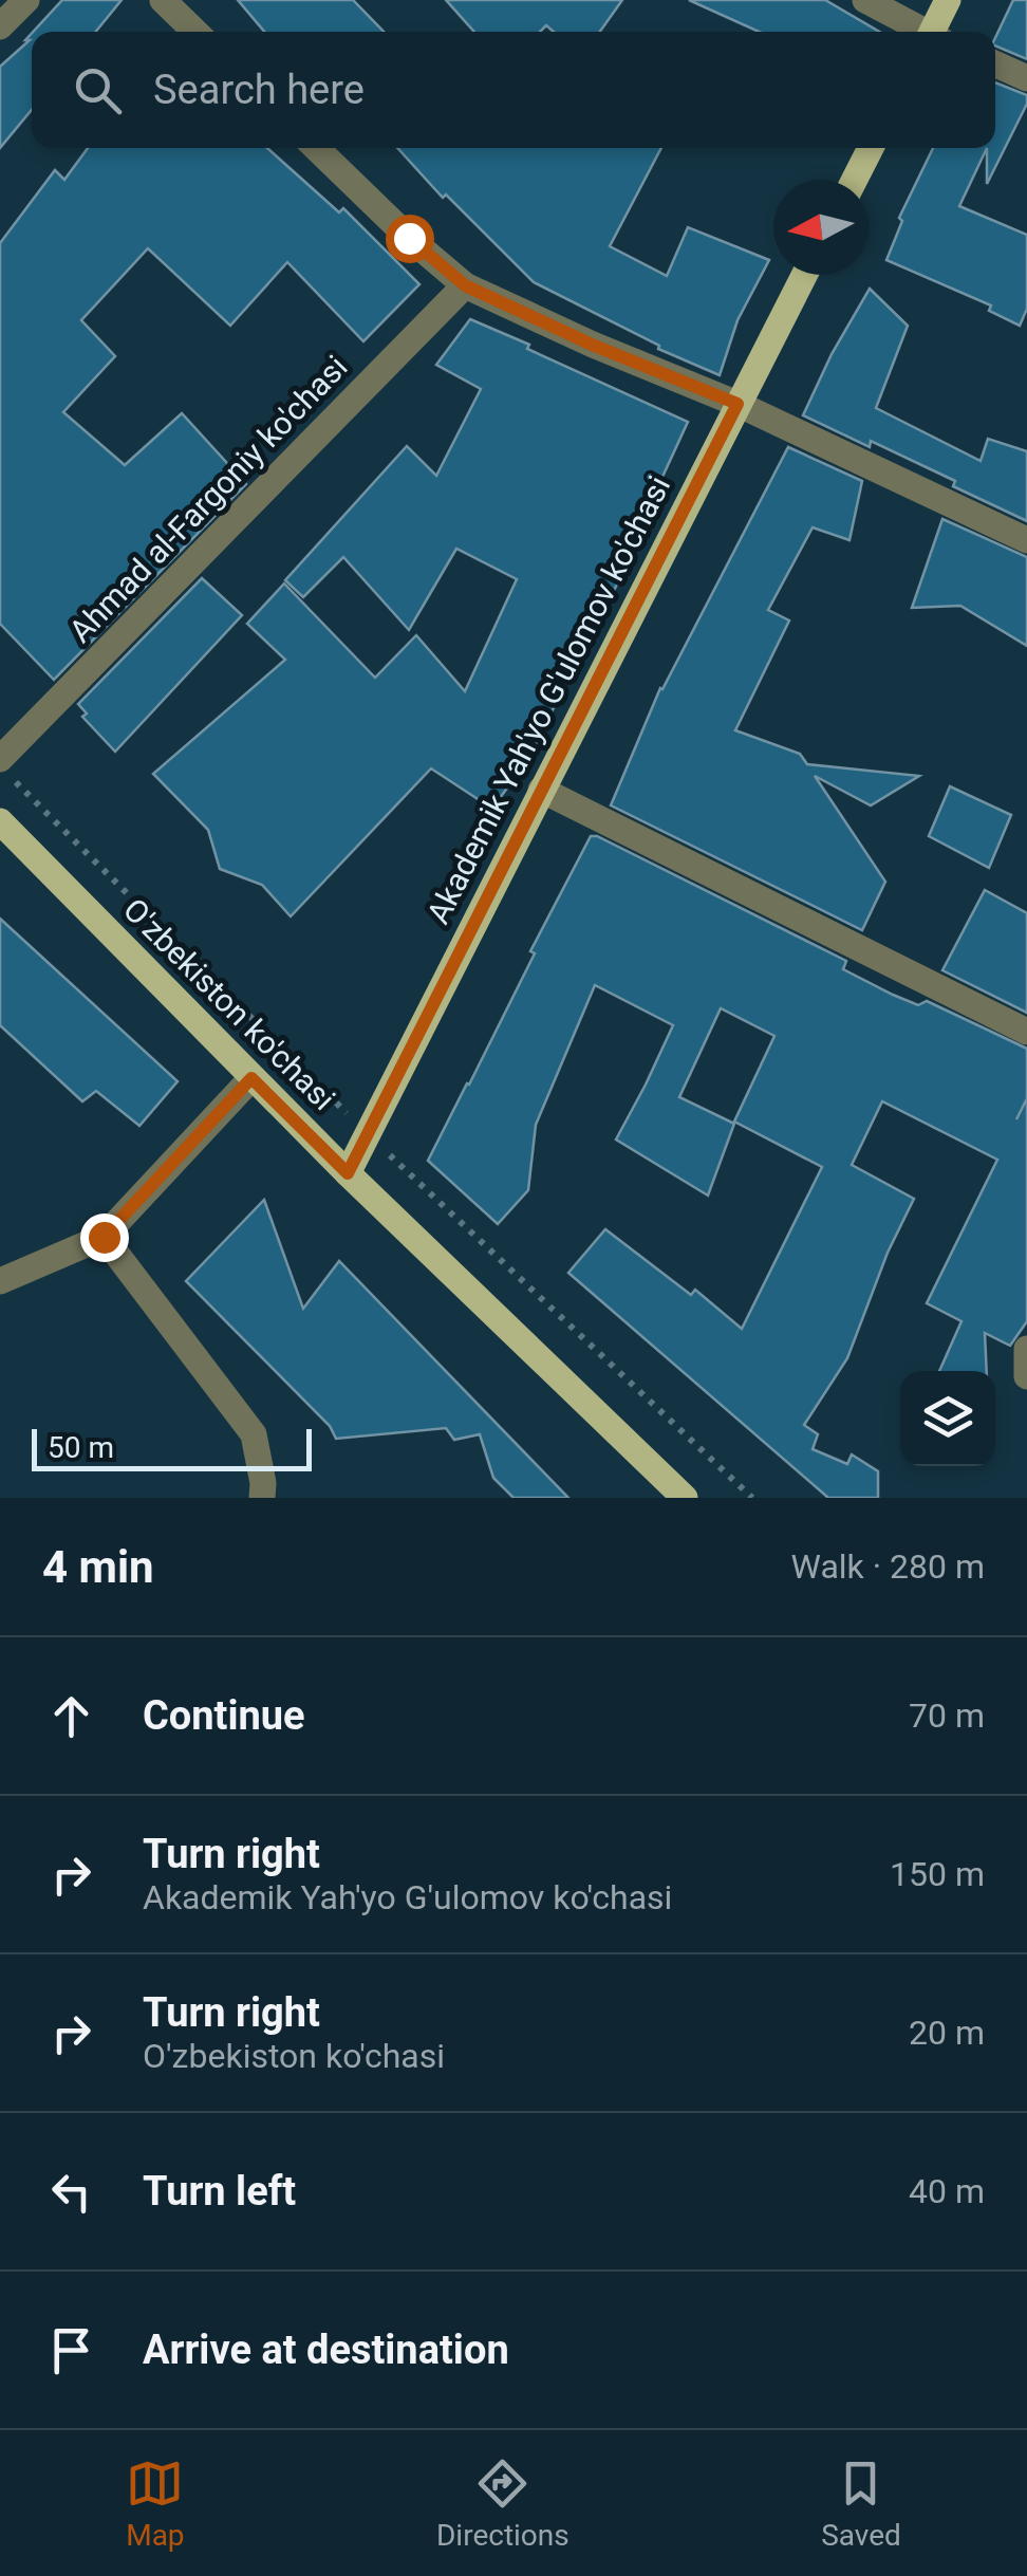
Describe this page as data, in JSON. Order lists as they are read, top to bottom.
{
  "streets": {
    "main road": ["Akademik Yah'yo G'ulomov ko'chasi", "O'zbekiston ko'chasi"],
    "street": ["Ahmad al-Fargoniy ko'chasi"]
  },
  "crossings": [
    ["Akademik Yah'yo G'ulomov ko'chasi", "O'zbekiston ko'chasi"]
  ],
  "scale_bar": "50 m",
  "north": "left",
  "page": {
    "search": "Search here",
    "scale": "50 m",
    "heading": ["4 min", "Walk · 280 m"],
    "list": [
      ["Continue", "70 m"],
      ["Turn right", "Akademik Yah'yo G'ulomov ko'chasi", "150 m"],
      ["Turn right", "O'zbekiston ko'chasi", "20 m"],
      ["Turn left", "40 m"],
      "Arrive at destination"
    ],
    "nav": ["Map", "Directions", "Saved"]
  }
}
